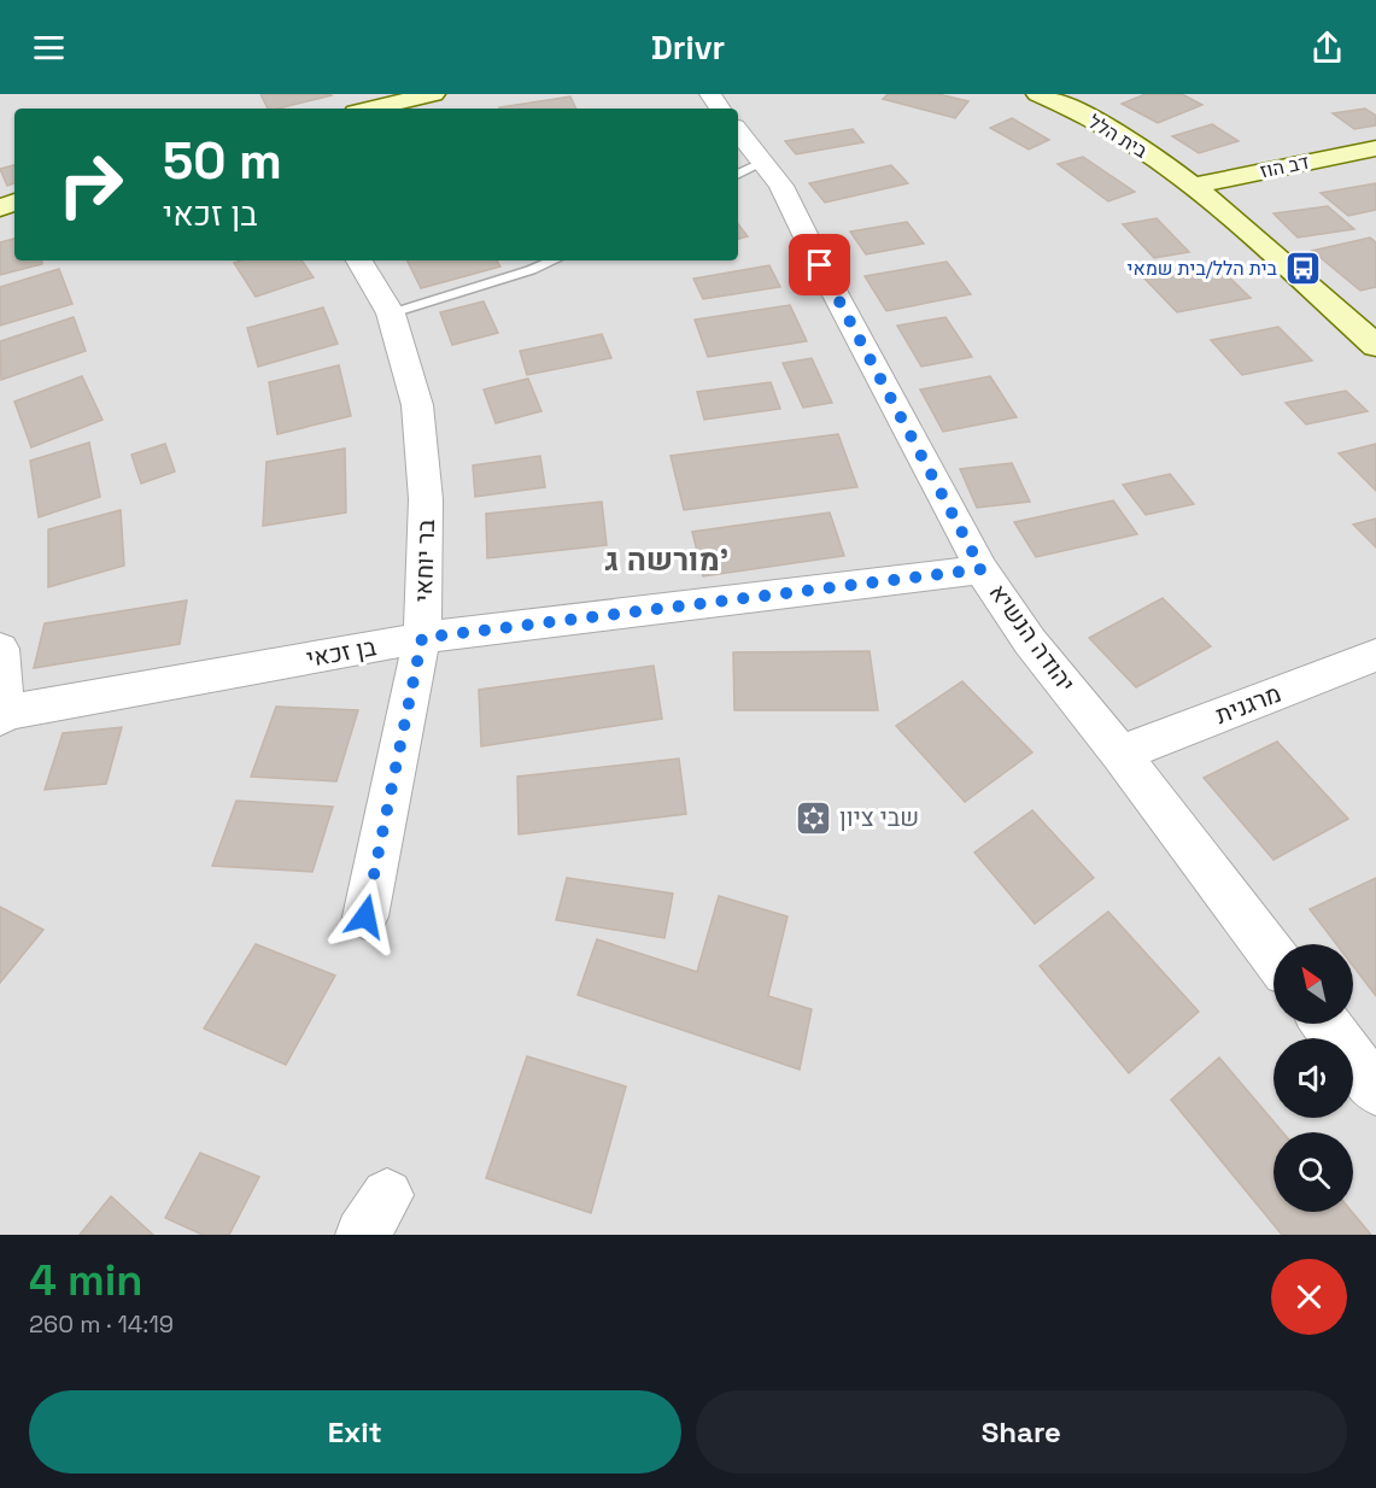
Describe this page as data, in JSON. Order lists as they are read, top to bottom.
{
  "streets": {
    "street": [
      "בית הלל",
      "דב הוז",
      "בר יוחאי",
      "יהודה הנשיא",
      "בן זכאי",
      "מרגנית"
    ]
  },
  "crossings": [
    ["בית הלל", "דב הוז"],
    ["בר יוחאי", "בן זכאי"],
    ["יהודה הנשיא", "בן זכאי"],
    ["יהודה הנשיא", "מרגנית"]
  ],
  "districts": ["מורשה ג'"],
  "places": {
    "bus stop": ["בית הלל/בית שמאי"],
    "synagogue": ["שבי ציון"]
  },
  "north": "top left",
  "page": {
    "header": "Drivr",
    "turn": ["50 m", "בן זכאי"],
    "heading": ["4 min", "260 m · 14:19"],
    "buttons": ["Exit", "Share"]
  }
}
